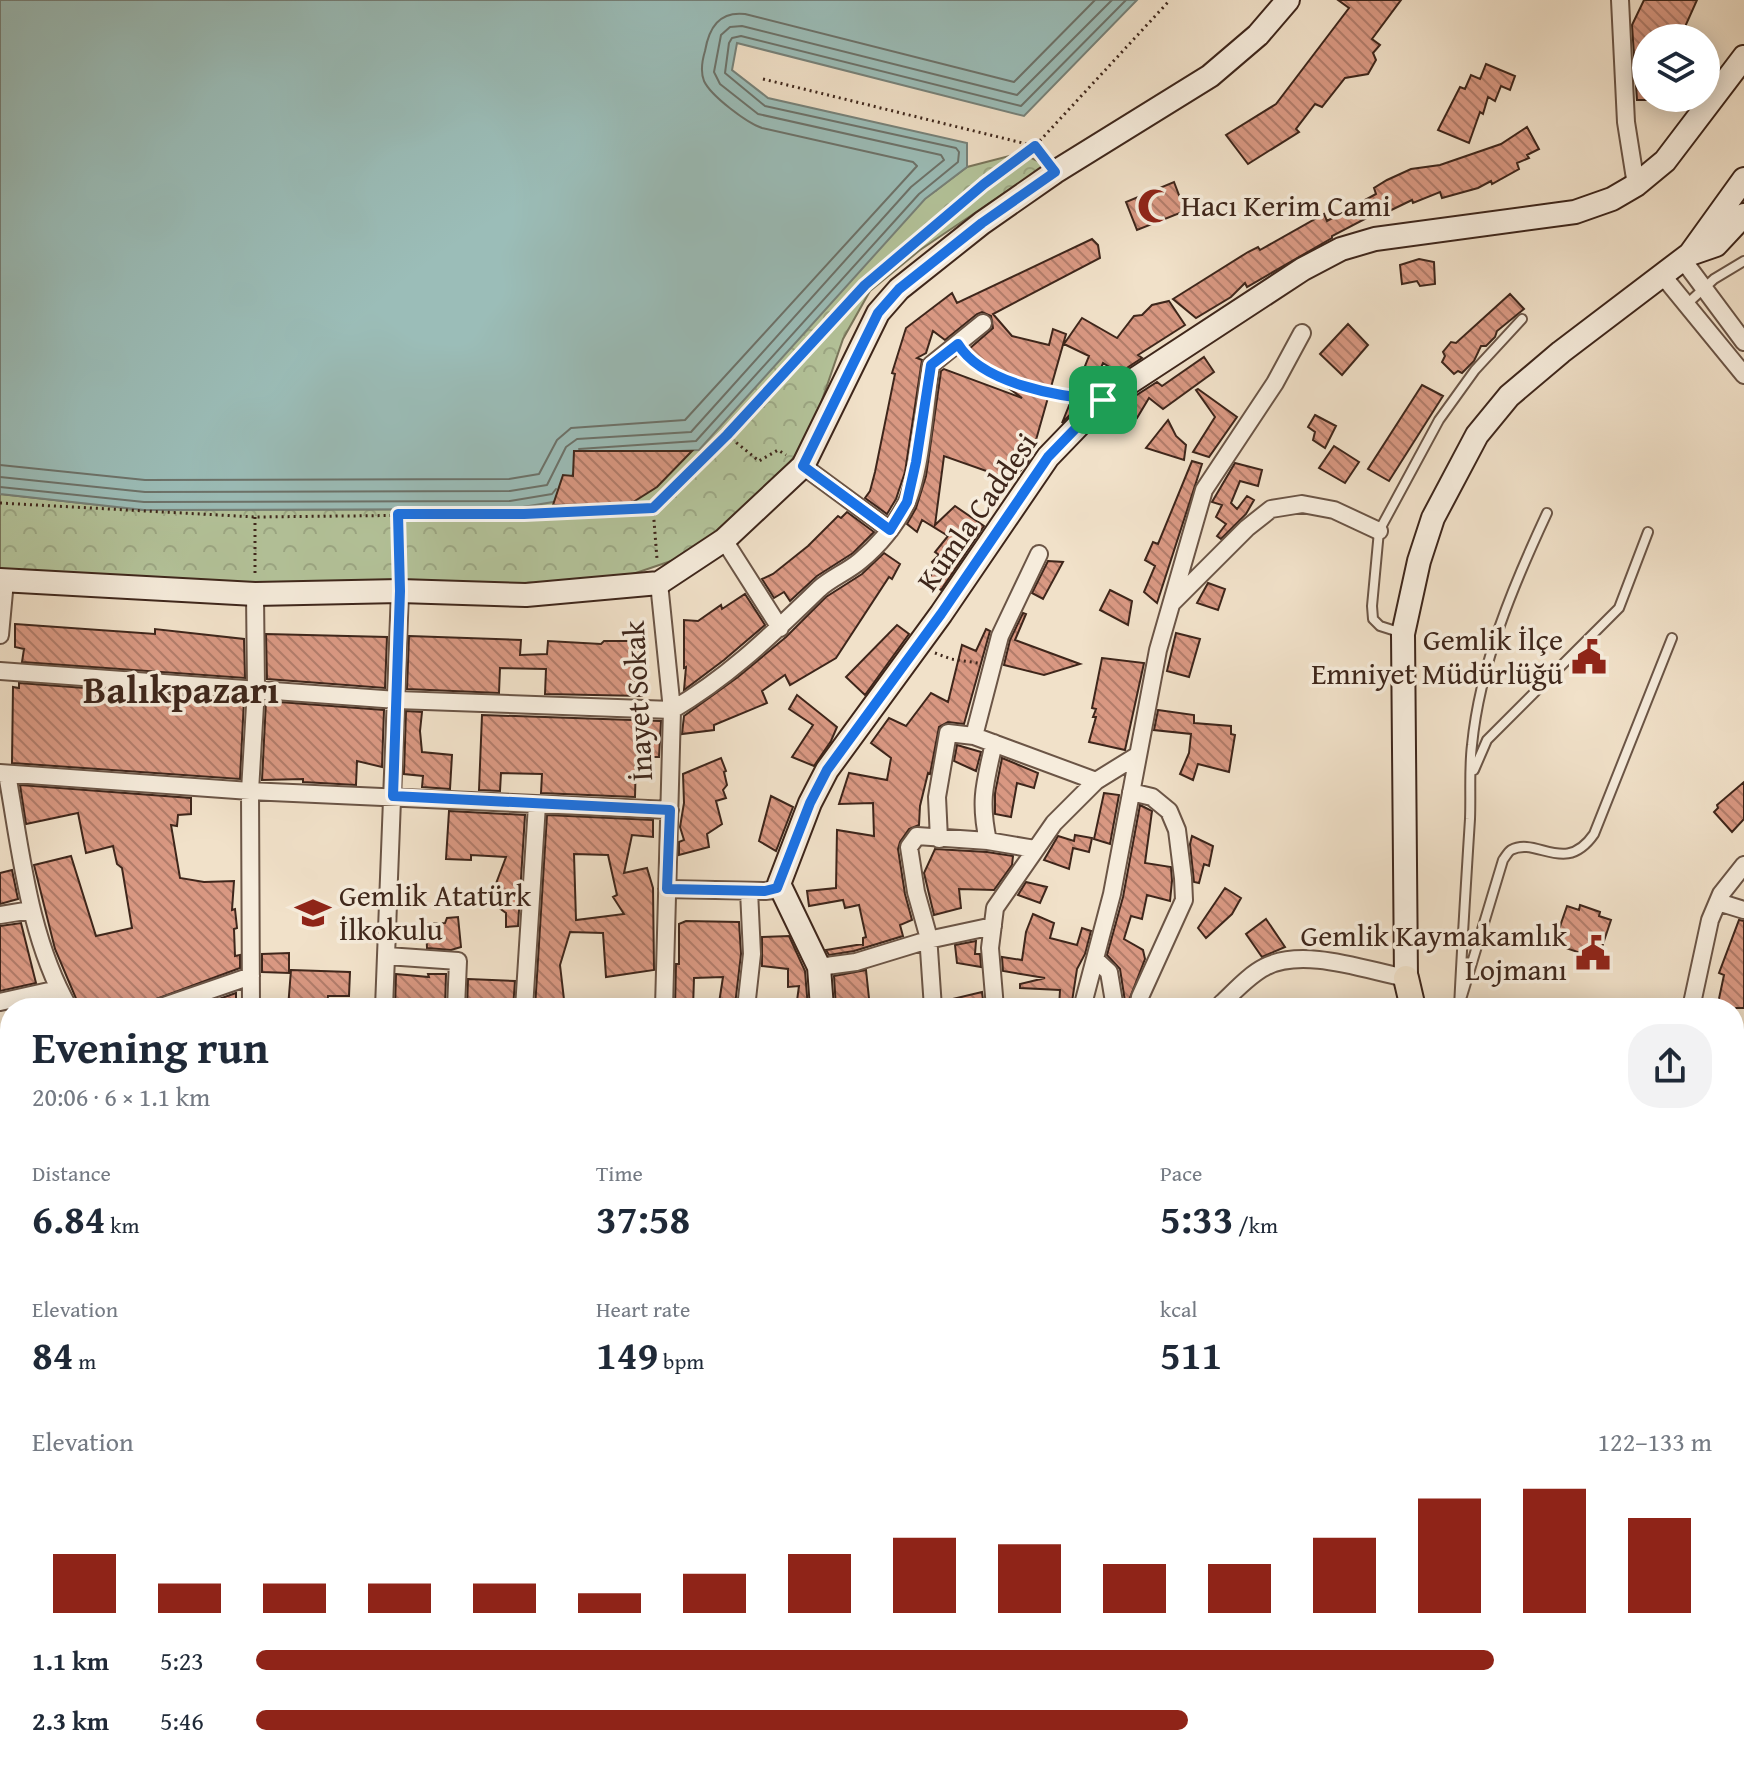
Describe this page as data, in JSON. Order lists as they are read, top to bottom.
{
  "streets": {
    "street": ["Kumla Caddesi", "İnayet Sokak"]
  },
  "districts": ["Balıkpazarı"],
  "places": {
    "mosque": ["Hacı Kerim Cami"],
    "public building": ["Gemlik İlçe Emniyet Müdürlüğü", "Gemlik Kaymakamlık Lojmanı"],
    "school or university": ["Gemlik Atatürk İlkokulu"]
  },
  "page": {
    "heading": ["Evening run", "20:06 · 6 × 1.1 km"],
    "stats": [
      ["Distance", "6.84 km"],
      ["Time", "37:58"],
      ["Pace", "5:33 /km"],
      ["Elevation", "84 m"],
      ["Heart rate", "149 bpm"],
      ["kcal", "511"]
    ],
    "chart": ["Elevation", "122–133 m"],
    "list": [
      {
        "name": "1.1 km",
        "note": "5:23"
      },
      {
        "name": "2.3 km",
        "note": "5:46"
      }
    ]
  }
}
